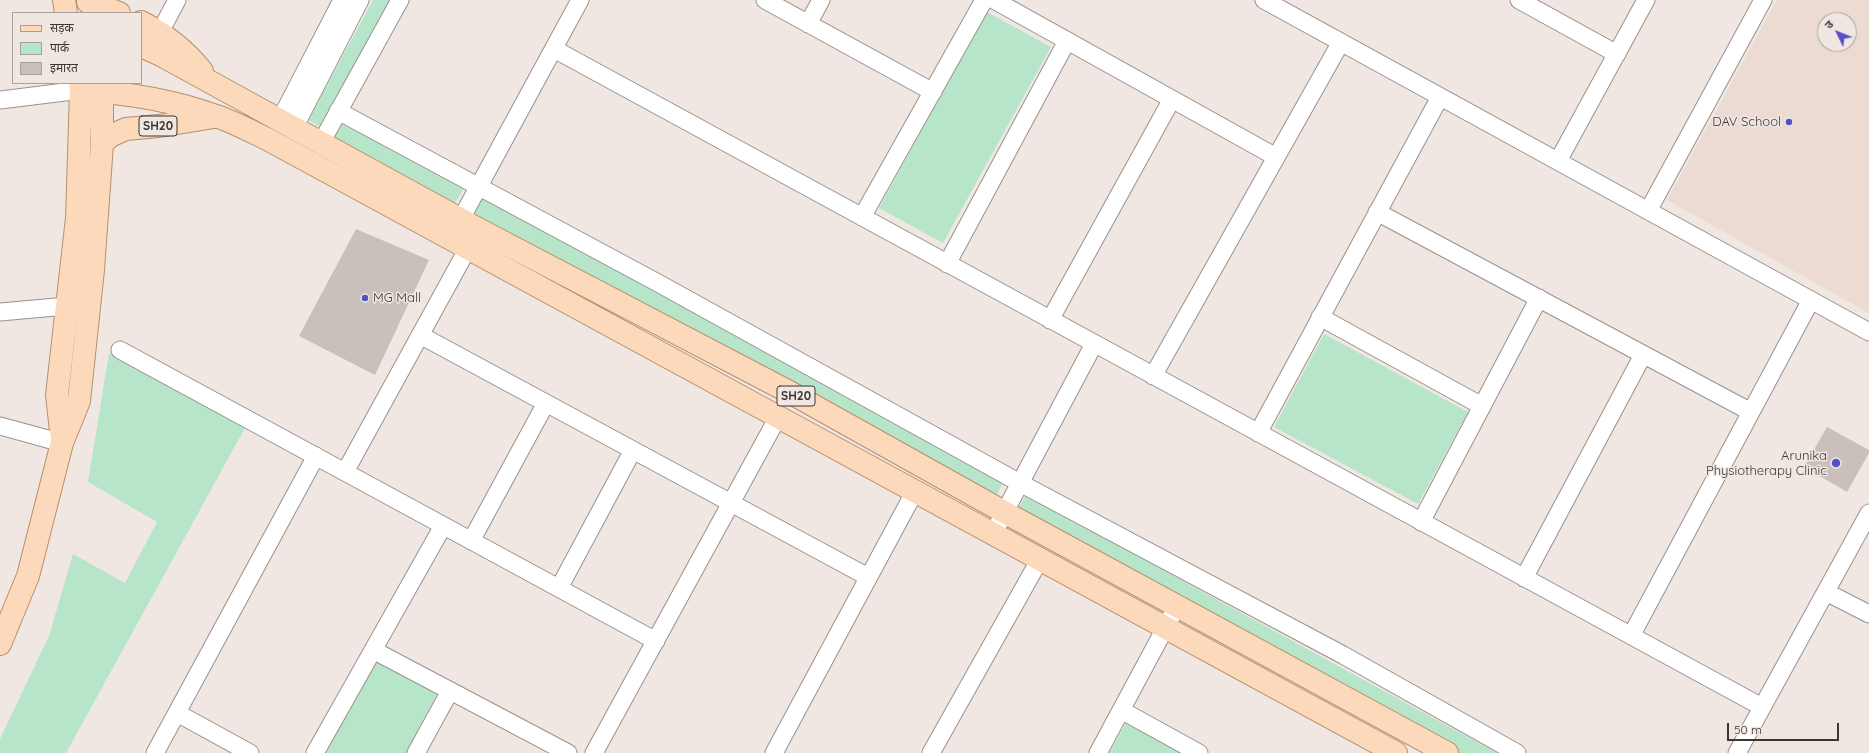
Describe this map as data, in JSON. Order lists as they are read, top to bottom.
{
  "streets": {
    "main road": ["SH20"]
  },
  "places": ["DAV School", "MG Mall", "Arunika Physiotherapy Clinic"],
  "legend": ["सड़क", "पार्क", "इमारत"],
  "scale_bar": "50 m",
  "north": "top left"
}
